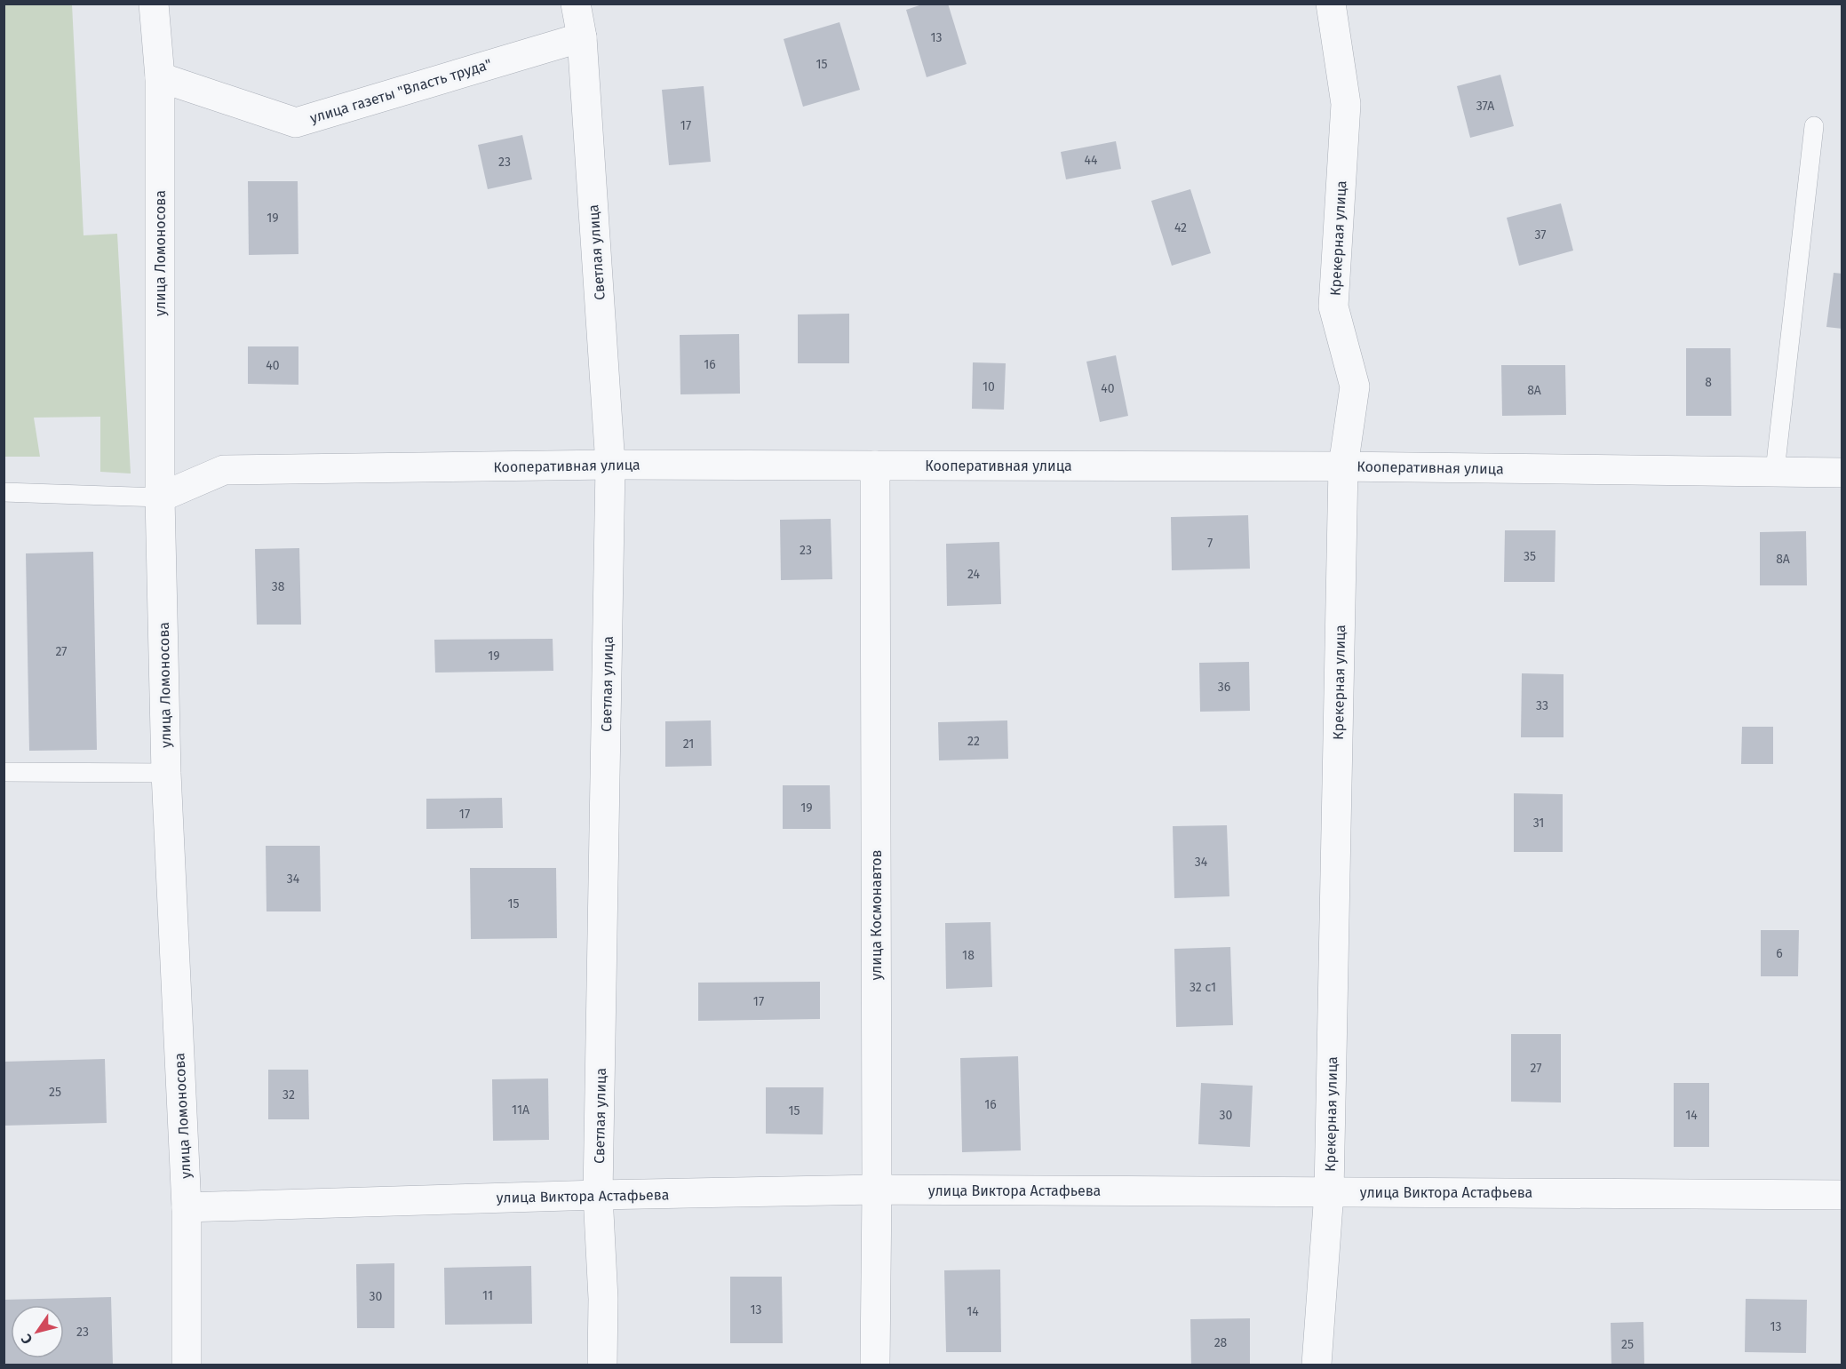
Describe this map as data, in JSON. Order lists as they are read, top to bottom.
{
  "streets": {
    "street": [
      "улица газеты \"Власть труда\"",
      "Крекерная улица",
      "Светлая улица",
      "улица Ломоносова",
      "Кооперативная улица",
      "улица Космонавтов",
      "улица Виктора Астафьева"
    ]
  },
  "crossings": [
    ["улица газеты \"Власть труда\"", "Светлая улица"],
    ["улица газеты \"Власть труда\"", "улица Ломоносова"],
    ["Крекерная улица", "Кооперативная улица"],
    ["Крекерная улица", "улица Виктора Астафьева"],
    ["Светлая улица", "Кооперативная улица"],
    ["Светлая улица", "улица Виктора Астафьева"],
    ["улица Ломоносова", "Кооперативная улица"],
    ["улица Ломоносова", "улица Виктора Астафьева"],
    ["Кооперативная улица", "улица Космонавтов"],
    ["улица Космонавтов", "улица Виктора Астафьева"]
  ],
  "house_numbers": [
    "13",
    "15",
    "37А",
    "17",
    "44",
    "23",
    "19",
    "42",
    "37",
    "16",
    "40",
    "8",
    "10",
    "40",
    "8А",
    "7",
    "23",
    "35",
    "8А",
    "24",
    "38",
    "27",
    "19",
    "36",
    "33",
    "22",
    "21",
    "19",
    "17",
    "31",
    "34",
    "34",
    "15",
    "6",
    "18",
    "32 с1",
    "17",
    "27",
    "25",
    "32",
    "16",
    "11А",
    "15",
    "30",
    "14",
    "11",
    "30",
    "13",
    "14",
    "13",
    "23",
    "28",
    "25"
  ],
  "north": "bottom left"
}
